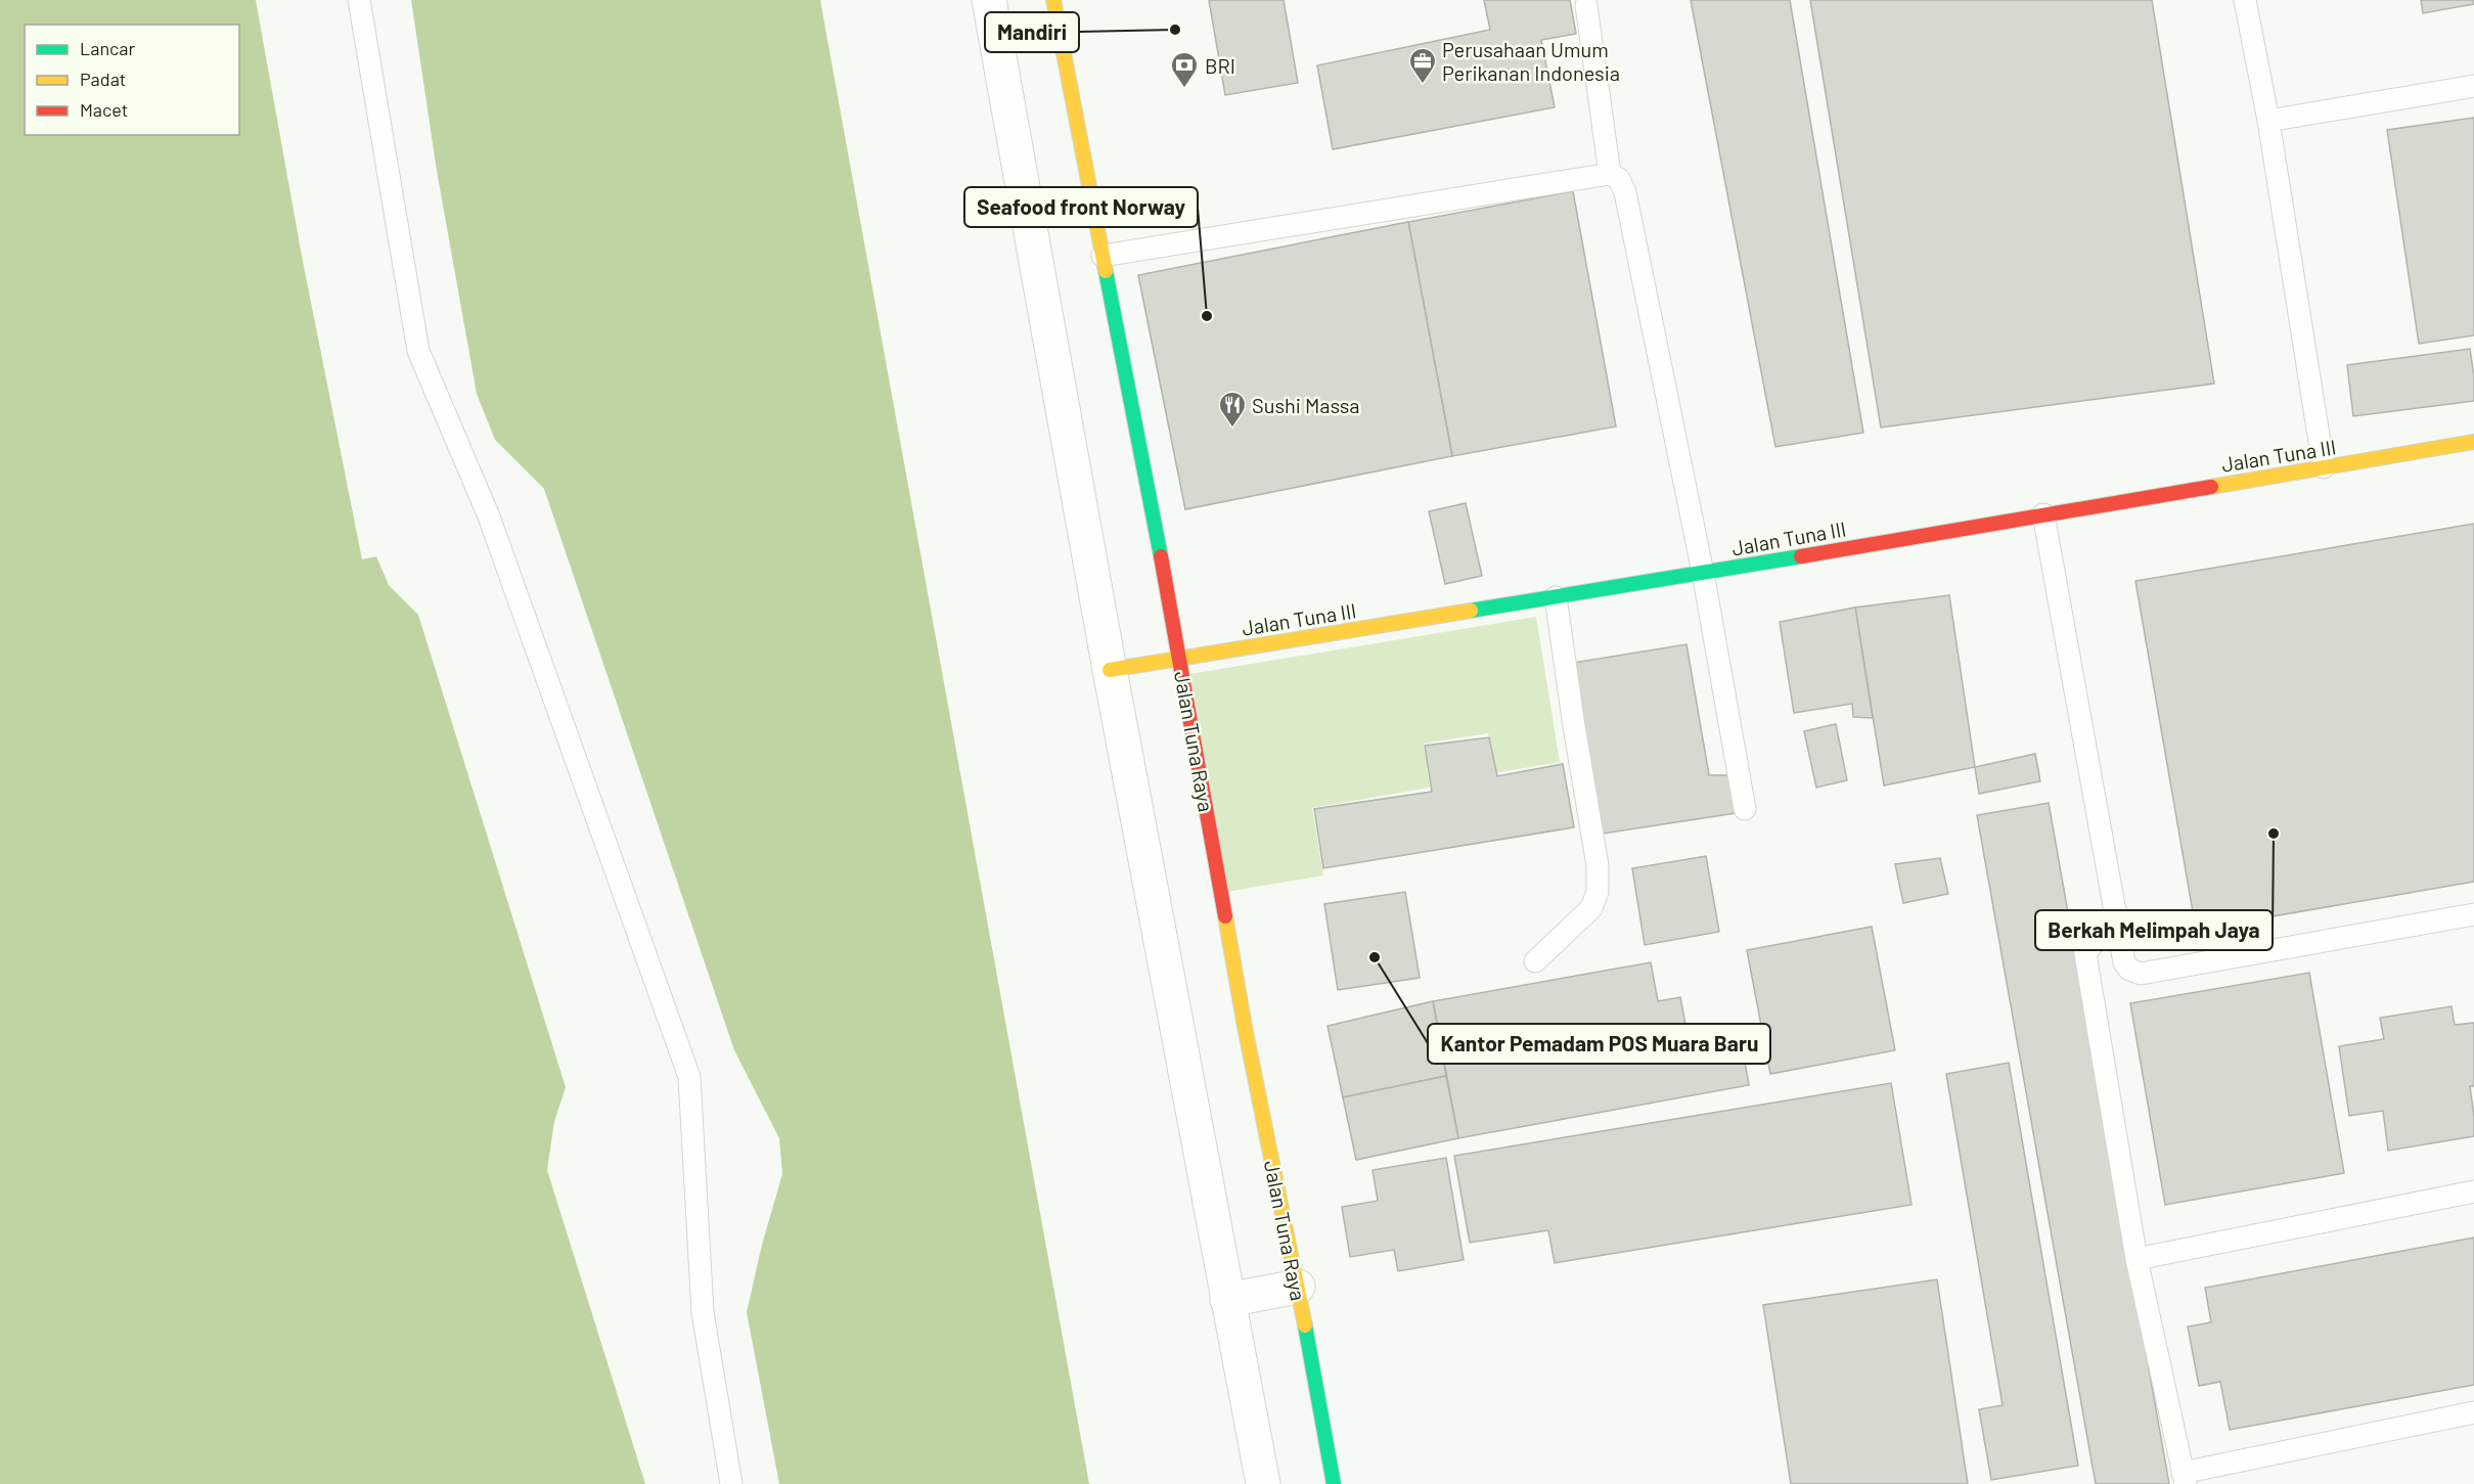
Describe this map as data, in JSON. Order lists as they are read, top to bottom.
{
  "streets": {
    "street": ["Jalan Tuna III", "Jalan Tuna Raya"]
  },
  "crossings": [
    ["Jalan Tuna III", "Jalan Tuna Raya"]
  ],
  "places": {
    "other": [
      "Mandiri",
      "Seafood front Norway",
      "Berkah Melimpah Jaya",
      "Kantor Pemadam POS Muara Baru"
    ],
    "office": ["Perusahaan Umum Perikanan Indonesia"],
    "bank": ["BRI"],
    "restaurant": ["Sushi Massa"]
  },
  "legend": ["Lancar", "Padat", "Macet"]
}
